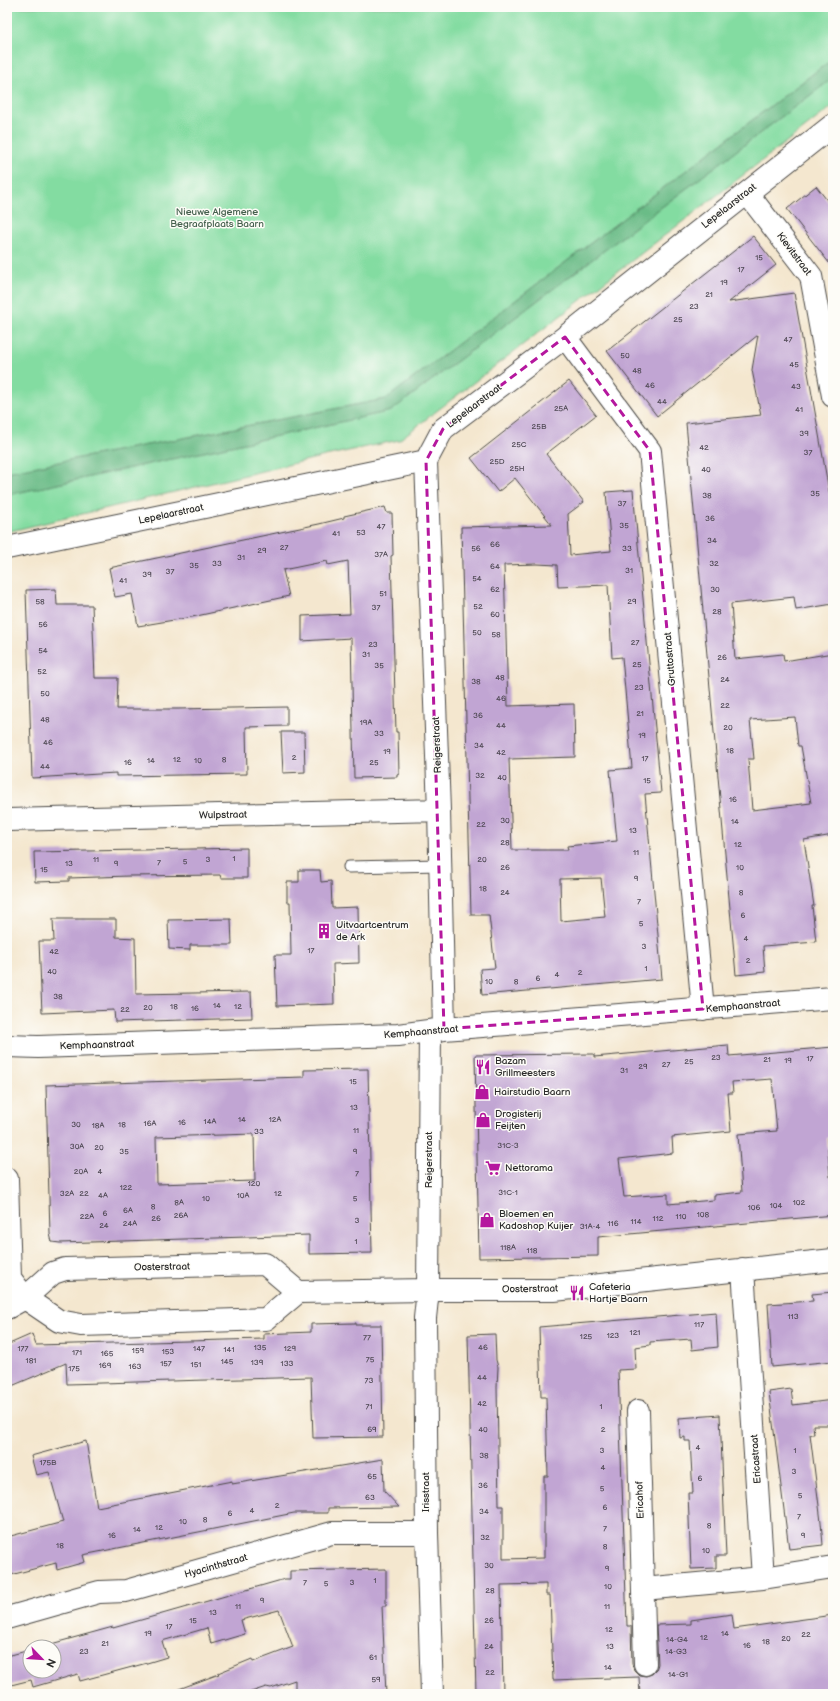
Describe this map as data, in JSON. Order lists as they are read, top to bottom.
{
  "streets": {
    "street": [
      "Lepelaarstraat",
      "Kievitstraat",
      "Gruttostraat",
      "Reigerstraat",
      "Wulpstraat",
      "Kemphaanstraat",
      "Oosterstraat",
      "Ericastraat",
      "Irisstraat",
      "Ericahof",
      "Hyacinthstraat"
    ]
  },
  "crossings": [
    ["Lepelaarstraat", "Kievitstraat"],
    ["Lepelaarstraat", "Gruttostraat"],
    ["Lepelaarstraat", "Reigerstraat"],
    ["Gruttostraat", "Kemphaanstraat"],
    ["Reigerstraat", "Wulpstraat"],
    ["Reigerstraat", "Kemphaanstraat"],
    ["Reigerstraat", "Oosterstraat"],
    ["Reigerstraat", "Irisstraat"],
    ["Oosterstraat", "Ericastraat"],
    ["Oosterstraat", "Irisstraat"],
    ["Irisstraat", "Hyacinthstraat"]
  ],
  "parks": ["Nieuwe Algemene Begraafplaats Baarn"],
  "places": {
    "building": ["Uitvaartcentrum de Ark"],
    "restaurant": ["Bazam Grillmeesters", "Cafeteria Hartje Baarn"],
    "shop": ["Hairstudio Baarn", "Drogisterij Feijten", "Bloemen en Kadoshop Kuijer"],
    "supermarket": ["Nettorama"]
  },
  "house_numbers": [
    "15",
    "17",
    "19",
    "21",
    "23",
    "25",
    "47",
    "50",
    "45",
    "48",
    "46",
    "43",
    "44",
    "25A",
    "41",
    "25B",
    "39",
    "25C",
    "42",
    "37",
    "25D",
    "25H",
    "40",
    "35",
    "38",
    "37",
    "36",
    "35",
    "47",
    "53",
    "41",
    "34",
    "66",
    "27",
    "56",
    "33",
    "29",
    "37A",
    "31",
    "33",
    "32",
    "35",
    "64",
    "31",
    "37",
    "39",
    "54",
    "41",
    "62",
    "30",
    "51",
    "58",
    "29",
    "52",
    "37",
    "28",
    "60",
    "56",
    "50",
    "58",
    "27",
    "23",
    "54",
    "31",
    "26",
    "25",
    "35",
    "52",
    "48",
    "24",
    "38",
    "23",
    "50",
    "46",
    "22",
    "21",
    "36",
    "48",
    "19A",
    "44",
    "20",
    "33",
    "19",
    "46",
    "34",
    "18",
    "19",
    "42",
    "2",
    "17",
    "12",
    "8",
    "14",
    "10",
    "16",
    "25",
    "44",
    "32",
    "40",
    "15",
    "16",
    "30",
    "14",
    "22",
    "13",
    "28",
    "12",
    "11",
    "1",
    "11",
    "3",
    "20",
    "5",
    "7",
    "13",
    "9",
    "26",
    "10",
    "15",
    "9",
    "18",
    "24",
    "8",
    "7",
    "6",
    "5",
    "4",
    "3",
    "17",
    "42",
    "2",
    "1",
    "40",
    "2",
    "4",
    "6",
    "10",
    "8",
    "38",
    "14",
    "18",
    "12",
    "20",
    "16",
    "22",
    "23",
    "17",
    "21",
    "19",
    "25",
    "27",
    "29",
    "31",
    "15",
    "13",
    "14",
    "12A",
    "14A",
    "16",
    "16A",
    "30",
    "18",
    "18A",
    "11",
    "33",
    "31C-3",
    "30A",
    "20",
    "35",
    "9",
    "20A",
    "4",
    "7",
    "120",
    "122",
    "31C-1",
    "32A",
    "22",
    "12",
    "4A",
    "10A",
    "10",
    "5",
    "8A",
    "102",
    "104",
    "8",
    "106",
    "6A",
    "6",
    "108",
    "26A",
    "22A",
    "110",
    "26",
    "112",
    "3",
    "114",
    "24A",
    "116",
    "24",
    "31A-4",
    "1",
    "118A",
    "118",
    "113",
    "117",
    "121",
    "123",
    "125",
    "77",
    "135",
    "46",
    "177",
    "147",
    "129",
    "141",
    "159",
    "153",
    "171",
    "165",
    "75",
    "181",
    "145",
    "139",
    "157",
    "133",
    "151",
    "169",
    "163",
    "175",
    "44",
    "73",
    "42",
    "71",
    "1",
    "69",
    "40",
    "2",
    "4",
    "3",
    "1",
    "38",
    "175B",
    "4",
    "3",
    "65",
    "6",
    "36",
    "5",
    "5",
    "63",
    "2",
    "6",
    "4",
    "34",
    "6",
    "7",
    "8",
    "10",
    "8",
    "12",
    "7",
    "14",
    "16",
    "9",
    "32",
    "18",
    "8",
    "10",
    "30",
    "9",
    "1",
    "7",
    "3",
    "5",
    "10",
    "28",
    "9",
    "11",
    "11",
    "13",
    "15",
    "26",
    "17",
    "12",
    "19",
    "14",
    "22",
    "12",
    "20",
    "14-G4",
    "18",
    "21",
    "16",
    "24",
    "13",
    "23",
    "14-G3",
    "61",
    "14",
    "22",
    "14-G1",
    "59"
  ],
  "north": "bottom right"
}
